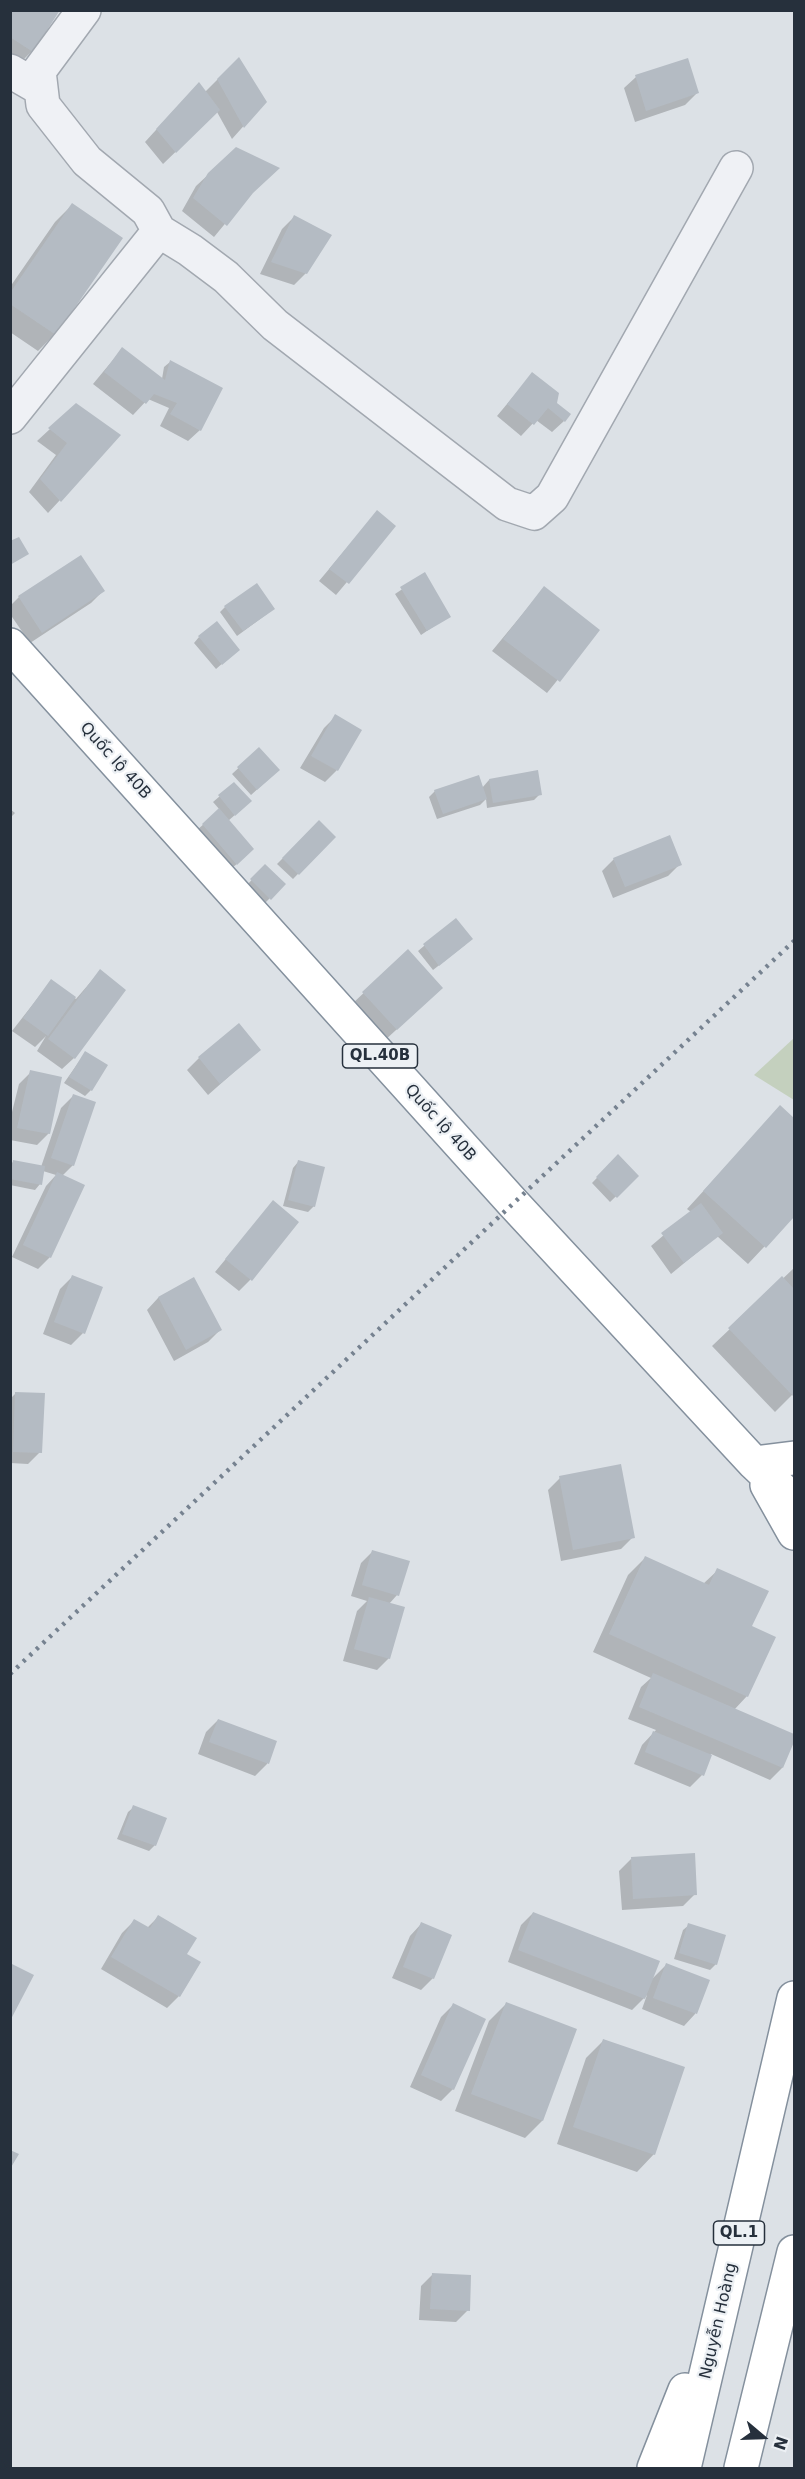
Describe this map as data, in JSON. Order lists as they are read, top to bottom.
{
  "streets": {
    "highway": [
      "Quốc lộ 40B",
      "QL.40B",
      "QL.1",
      "Nguyễn Hoàng"
    ]
  },
  "north": "right"
}
